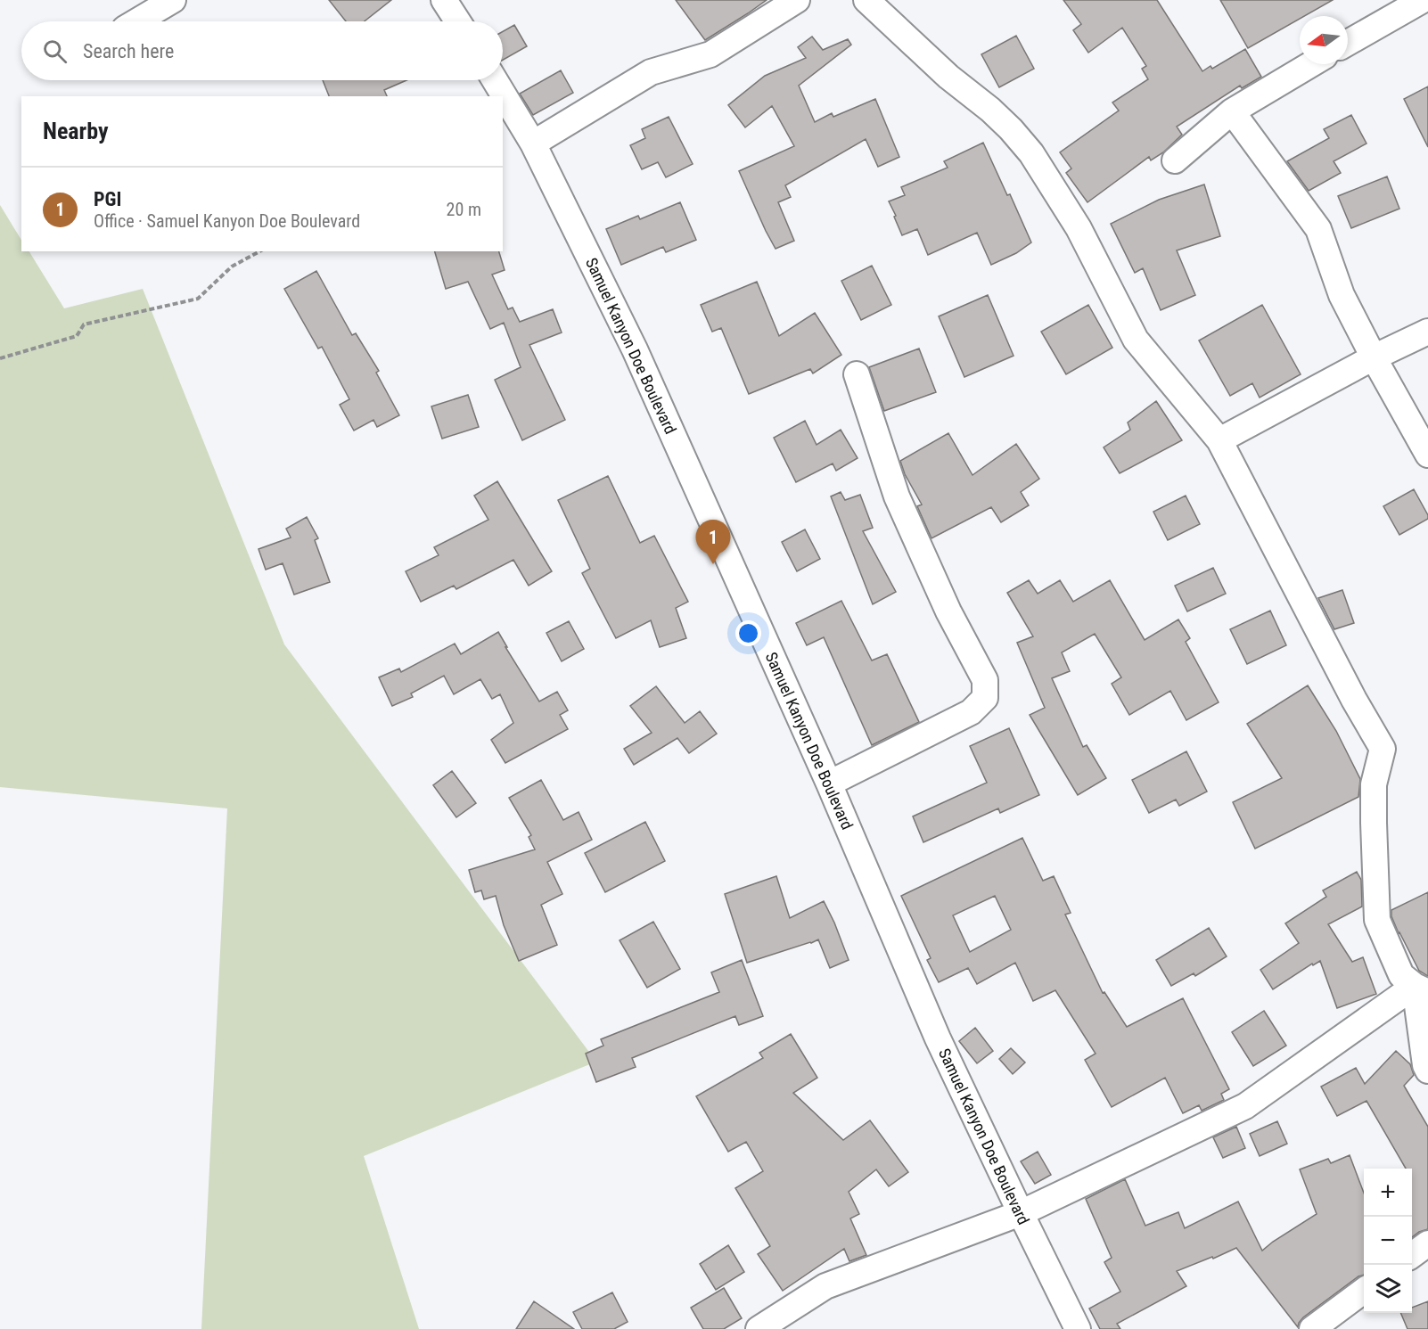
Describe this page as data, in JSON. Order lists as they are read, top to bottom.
{
  "streets": {
    "street": ["Samuel Kanyon Doe Boulevard"]
  },
  "north": "left",
  "page": {
    "search": "Search here",
    "heading": "Nearby",
    "list": [
      {
        "mark": "1",
        "name": "PGI",
        "note": "Office · Samuel Kanyon Doe Boulevard",
        "value": "20 m"
      }
    ],
    "pins": "1",
    "map_buttons": ["+", "−"]
  }
}
